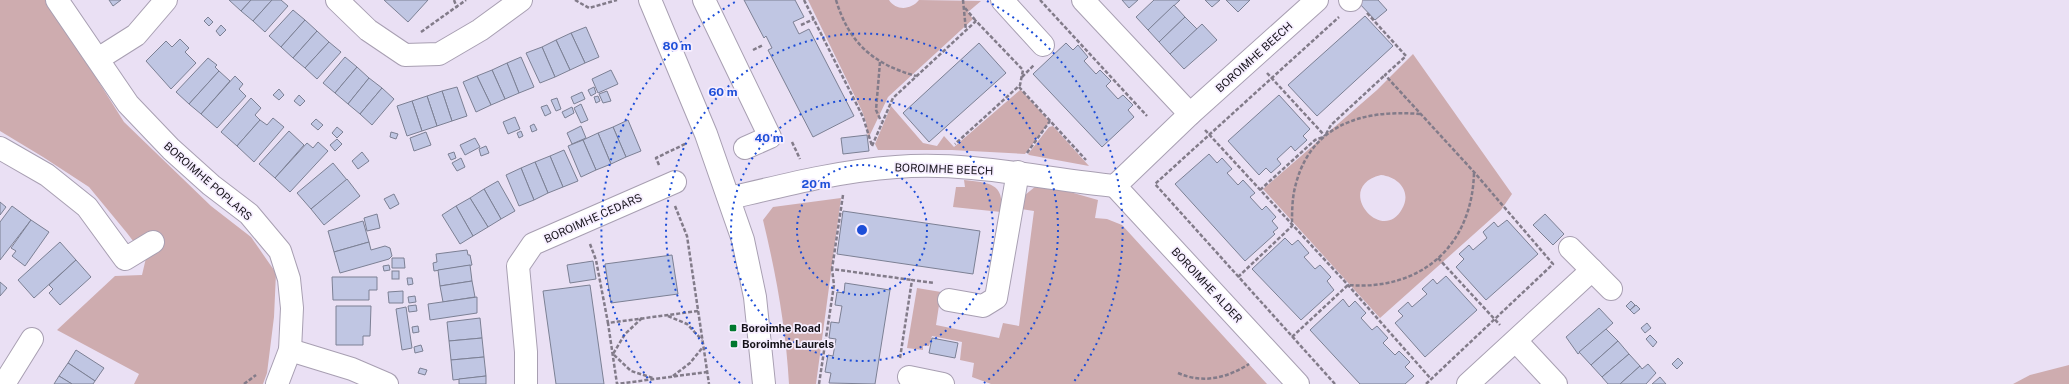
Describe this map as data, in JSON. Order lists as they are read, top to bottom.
{
  "streets": {
    "street": [
      "BOROIMHE BEECH",
      "BOROIMHE POPLARS",
      "BOROIMHE CEDARS",
      "BOROIMHE ALDER"
    ]
  },
  "crossings": [
    ["BOROIMHE BEECH", "BOROIMHE ALDER"]
  ],
  "places": {
    "transit": ["Boroimhe Road", "Boroimhe Laurels"]
  },
  "rings": [
    "80 m",
    "60 m",
    "40 m",
    "20 m"
  ]
}
